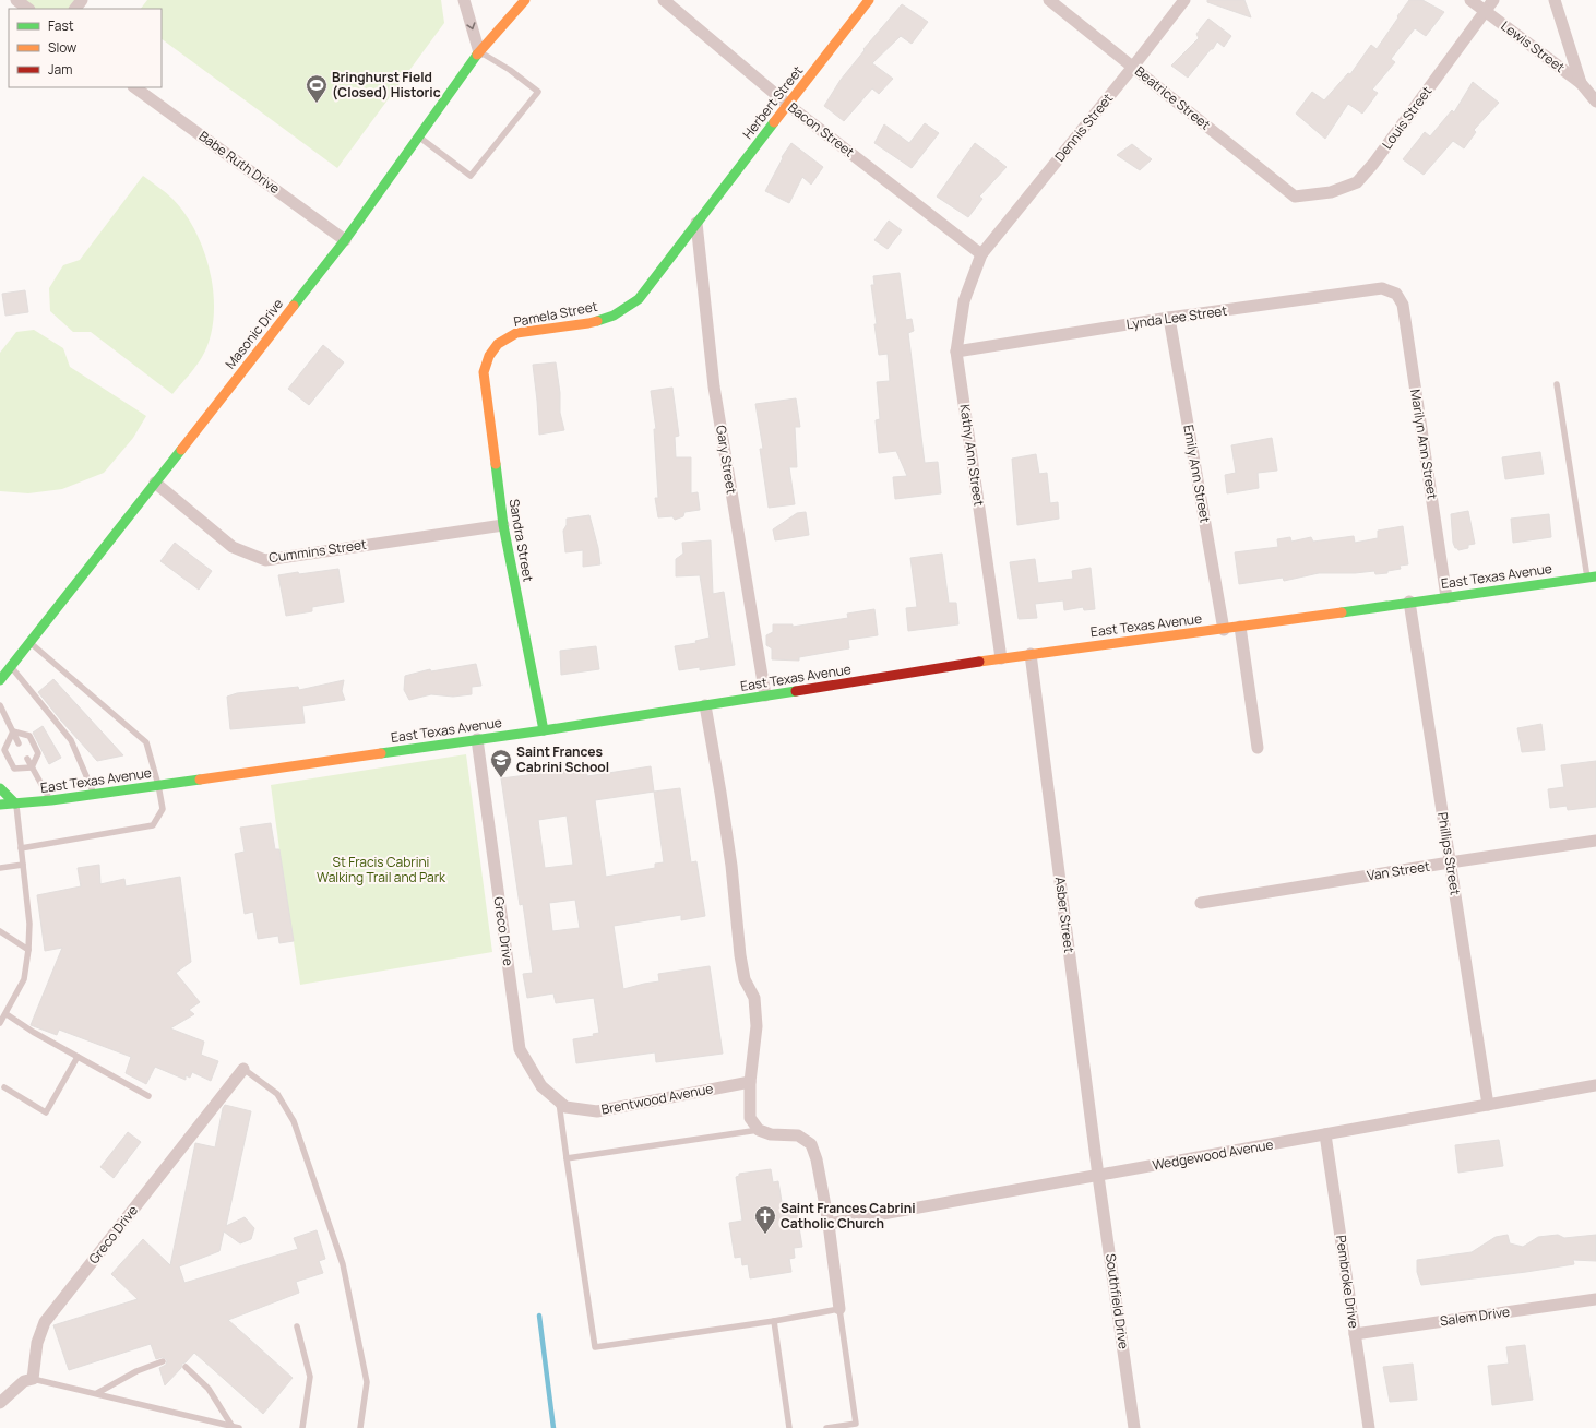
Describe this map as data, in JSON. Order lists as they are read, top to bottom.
{
  "streets": {
    "street": [
      "Lewis Street",
      "Beatrice Street",
      "Herbert Street",
      "Louis Street",
      "Dennis Street",
      "Bacon Street",
      "Babe Ruth Drive",
      "Pamela Street",
      "Lynda Lee Street",
      "Masonic Drive",
      "Marilyn Ann Street",
      "Kathy Ann Street",
      "Gary Street",
      "Emily Ann Street",
      "Sandra Street",
      "Cummins Street",
      "East Texas Avenue",
      "Phillips Street",
      "Van Street",
      "Asber Street",
      "Greco Drive",
      "Brentwood Avenue",
      "Wedgewood Avenue",
      "Pembroke Drive",
      "Southfield Drive",
      "Salem Drive"
    ]
  },
  "crossings": [
    ["Lewis Street", "Louis Street"],
    ["Beatrice Street", "Louis Street"],
    ["Beatrice Street", "Dennis Street"],
    ["Herbert Street", "Bacon Street"],
    ["Herbert Street", "Pamela Street"],
    ["Herbert Street", "Gary Street"],
    ["Dennis Street", "Bacon Street"],
    ["Dennis Street", "Kathy Ann Street"],
    ["Bacon Street", "Kathy Ann Street"],
    ["Babe Ruth Drive", "Masonic Drive"],
    ["Pamela Street", "Gary Street"],
    ["Pamela Street", "Sandra Street"],
    ["Lynda Lee Street", "Marilyn Ann Street"],
    ["Lynda Lee Street", "Kathy Ann Street"],
    ["Lynda Lee Street", "Emily Ann Street"],
    ["Masonic Drive", "Cummins Street"],
    ["Marilyn Ann Street", "East Texas Avenue"],
    ["Kathy Ann Street", "East Texas Avenue"],
    ["Gary Street", "East Texas Avenue"],
    ["Emily Ann Street", "East Texas Avenue"],
    ["Sandra Street", "Cummins Street"],
    ["Sandra Street", "East Texas Avenue"],
    ["East Texas Avenue", "Phillips Street"],
    ["East Texas Avenue", "Asber Street"],
    ["East Texas Avenue", "Greco Drive"],
    ["Phillips Street", "Van Street"],
    ["Phillips Street", "Wedgewood Avenue"],
    ["Asber Street", "Wedgewood Avenue"],
    ["Asber Street", "Southfield Drive"],
    ["Greco Drive", "Brentwood Avenue"],
    ["Wedgewood Avenue", "Pembroke Drive"],
    ["Wedgewood Avenue", "Southfield Drive"],
    ["Pembroke Drive", "Salem Drive"]
  ],
  "parks": ["St Fracis Cabrini Walking Trail and Park"],
  "places": {
    "sports": ["Bringhurst Field (Closed) Historic"],
    "school or university": ["Saint Frances Cabrini School"],
    "church": ["Saint Frances Cabrini Catholic Church"]
  },
  "legend": ["Fast", "Slow", "Jam"]
}
